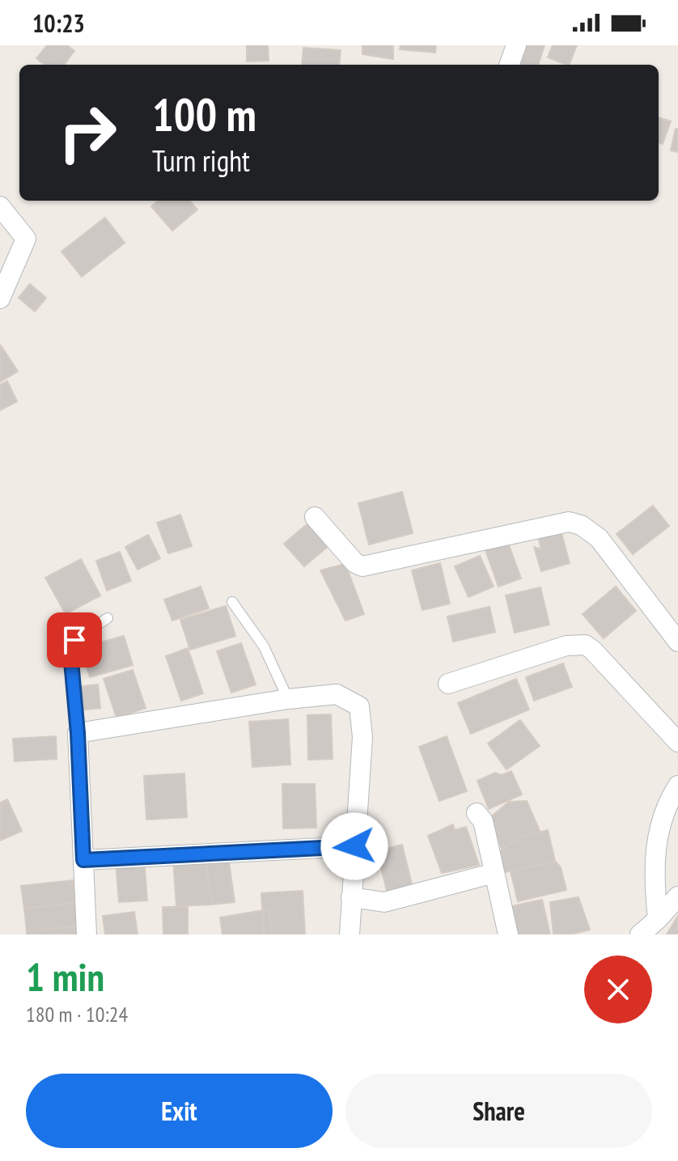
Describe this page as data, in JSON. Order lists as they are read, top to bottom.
{
  "page": {
    "status": "10:23",
    "turn": ["100 m", "Turn right"],
    "heading": ["1 min", "180 m · 10:24"],
    "buttons": ["Exit", "Share"]
  }
}
